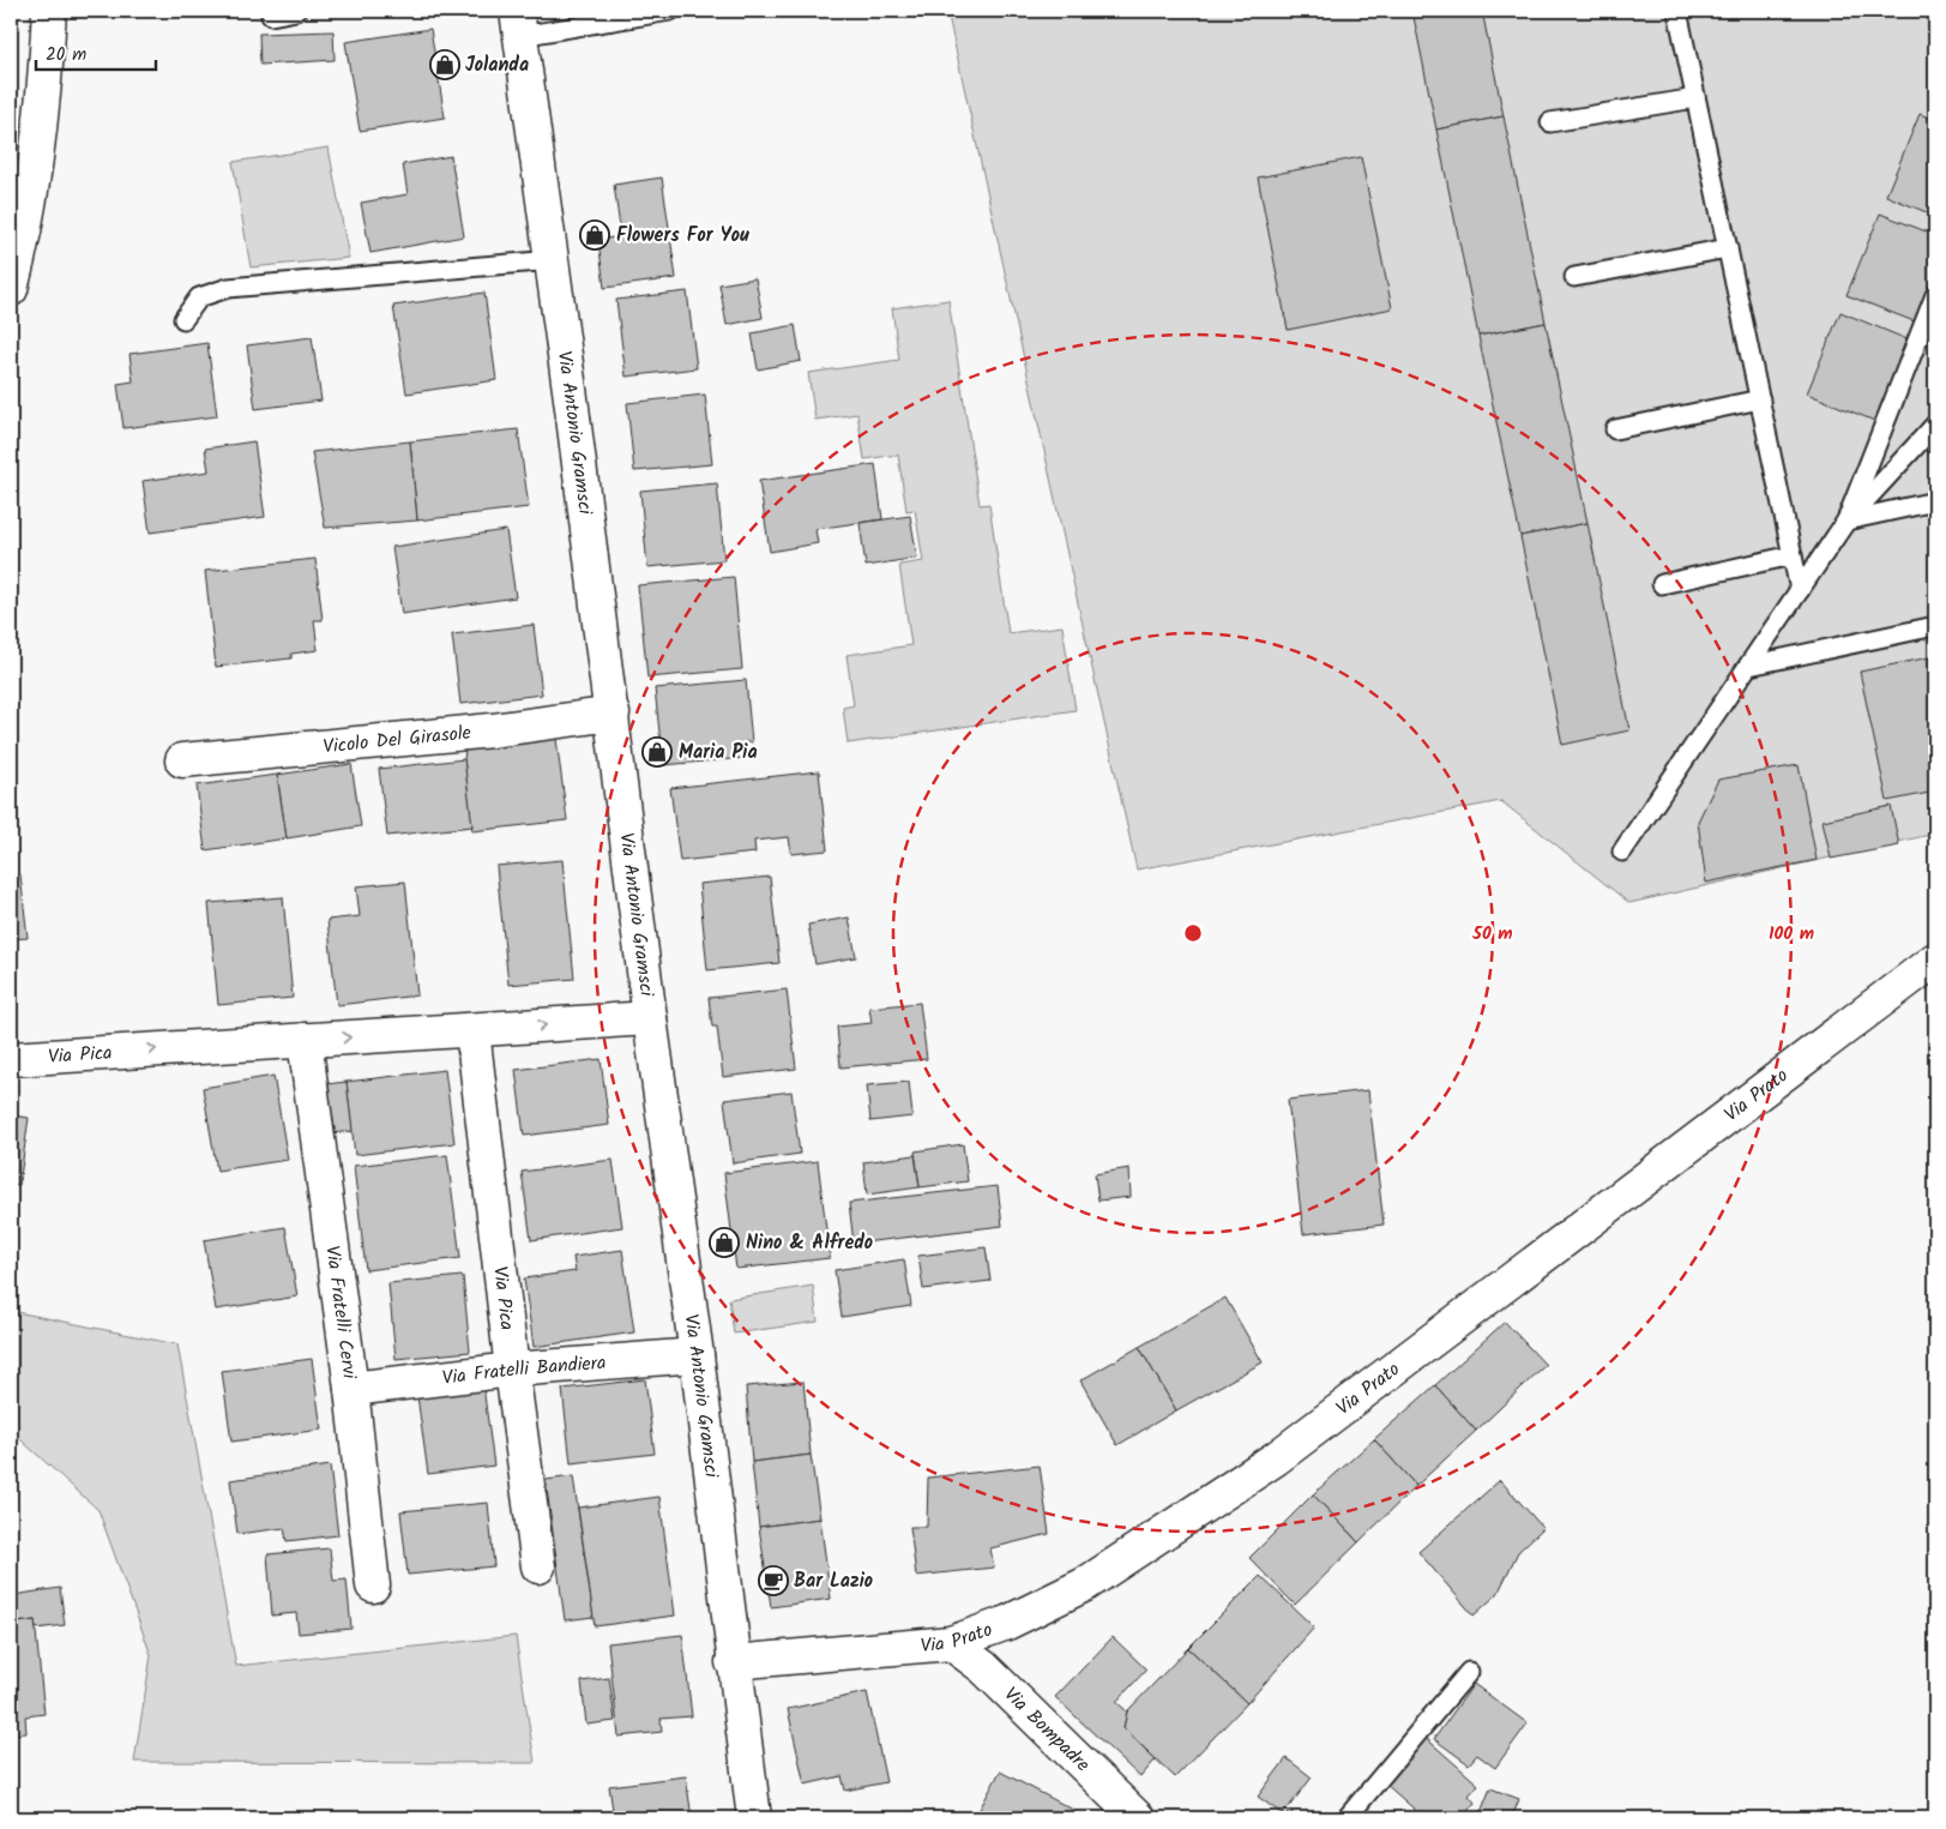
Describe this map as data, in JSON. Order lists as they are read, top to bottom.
{
  "streets": {
    "street": [
      "Via Antonio Gramsci",
      "Vicolo Del Girasole",
      "Via Pica",
      "Via Prato",
      "Via Fratelli Cervi",
      "Via Fratelli Bandiera",
      "Via Bompadre"
    ]
  },
  "crossings": [
    ["Via Antonio Gramsci", "Vicolo Del Girasole"],
    ["Via Antonio Gramsci", "Via Pica"],
    ["Via Antonio Gramsci", "Via Prato"],
    ["Via Antonio Gramsci", "Via Fratelli Bandiera"],
    ["Via Pica", "Via Fratelli Cervi"],
    ["Via Pica", "Via Fratelli Bandiera"],
    ["Via Prato", "Via Bompadre"],
    ["Via Fratelli Cervi", "Via Fratelli Bandiera"]
  ],
  "one_way": ["Via Pica"],
  "places": {
    "shop": [
      "Jolanda",
      "Flowers For You",
      "Maria Pia",
      "Nino & Alfredo"
    ],
    "cafe": ["Bar Lazio"]
  },
  "scale_bar": "20 m",
  "rings": ["50 m", "100 m"]
}
